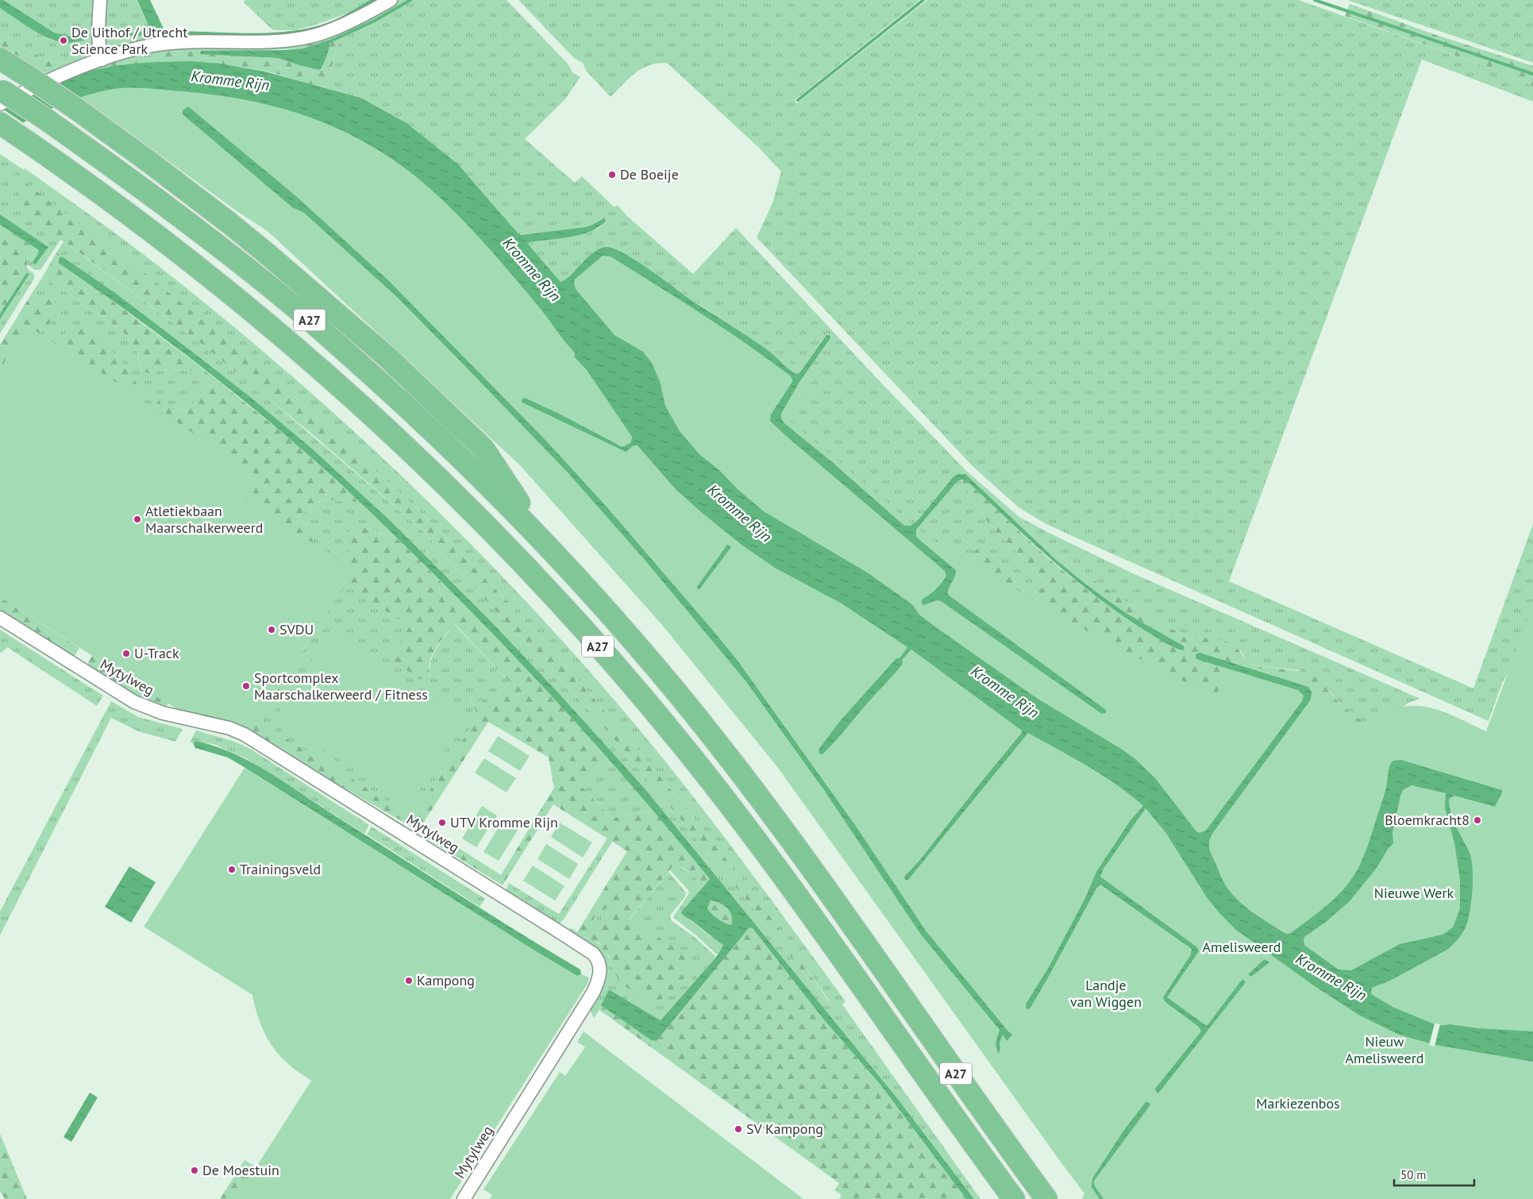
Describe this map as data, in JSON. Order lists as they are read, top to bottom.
{
  "streets": {
    "highway": ["A27"],
    "street": ["Mytylweg"]
  },
  "water": ["Kromme Rijn"],
  "parks": [
    "Nieuwe Werk",
    "Amelisweerd",
    "Landje van Wiggen",
    "Nieuw Amelisweerd",
    "Markiezenbos"
  ],
  "places": [
    "De Uithof / Utrecht Science Park",
    "De Boeije",
    "Atletiekbaan Maarschalkerweerd",
    "SVDU",
    "U-Track",
    "Sportcomplex Maarschalkerweerd / Fitness",
    "Bloemkracht8",
    "UTV Kromme Rijn",
    "Trainingsveld",
    "Kampong",
    "SV Kampong",
    "De Moestuin"
  ],
  "scale_bar": "50 m"
}
